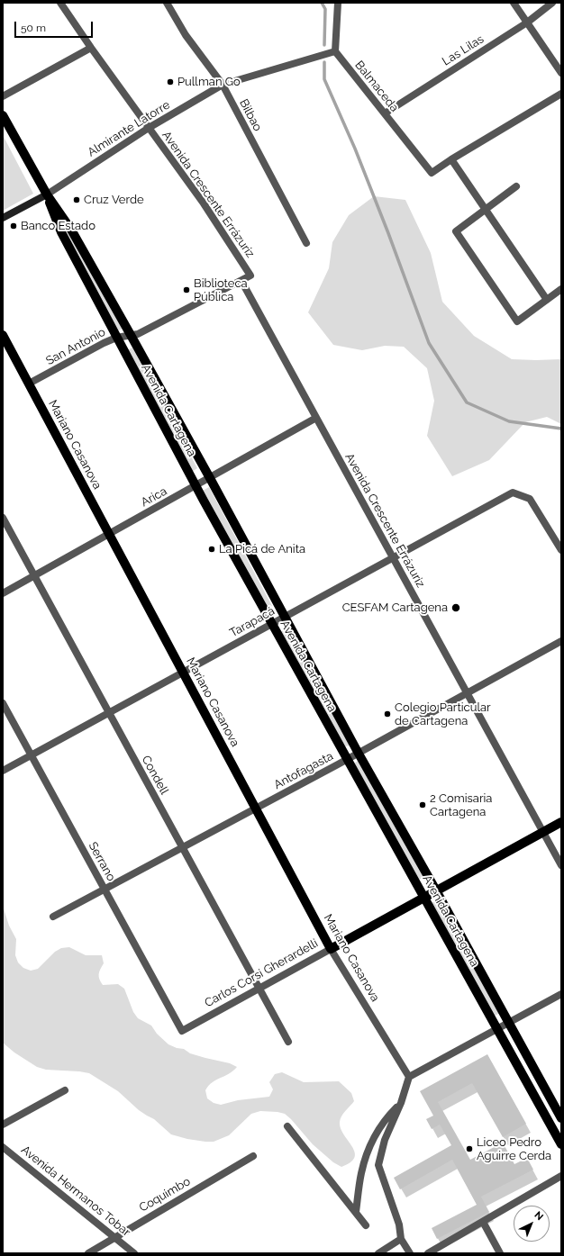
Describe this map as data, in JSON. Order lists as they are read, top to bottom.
{
  "streets": {
    "main road": [
      "Almirante Latorre",
      "Avenida Cartagena",
      "Mariano Casanova",
      "Carlos Corsi Gherardelli"
    ],
    "street": [
      "Las Lilas",
      "Balmaceda",
      "Bilbao",
      "Avenida Crescente Errázuriz",
      "San Antonio",
      "Arica",
      "Tarapacá",
      "Antofagasta",
      "Condell",
      "Serrano",
      "Avenida Hermanos Tobar",
      "Coquimbo"
    ]
  },
  "crossings": [
    ["Las Lilas", "Balmaceda"],
    ["Balmaceda", "Almirante Latorre"],
    ["Bilbao", "Almirante Latorre"],
    ["Almirante Latorre", "Avenida Crescente Errázuriz"],
    ["Almirante Latorre", "Avenida Cartagena"],
    ["Avenida Crescente Errázuriz", "San Antonio"],
    ["Avenida Crescente Errázuriz", "Arica"],
    ["Avenida Crescente Errázuriz", "Tarapacá"],
    ["Avenida Crescente Errázuriz", "Antofagasta"],
    ["Avenida Crescente Errázuriz", "Carlos Corsi Gherardelli"],
    ["San Antonio", "Avenida Cartagena"],
    ["San Antonio", "Mariano Casanova"],
    ["Avenida Cartagena", "Arica"],
    ["Avenida Cartagena", "Tarapacá"],
    ["Avenida Cartagena", "Antofagasta"],
    ["Avenida Cartagena", "Carlos Corsi Gherardelli"],
    ["Mariano Casanova", "Arica"],
    ["Mariano Casanova", "Tarapacá"],
    ["Mariano Casanova", "Antofagasta"],
    ["Mariano Casanova", "Carlos Corsi Gherardelli"],
    ["Arica", "Condell"],
    ["Tarapacá", "Condell"],
    ["Tarapacá", "Serrano"],
    ["Antofagasta", "Condell"],
    ["Antofagasta", "Serrano"],
    ["Condell", "Carlos Corsi Gherardelli"],
    ["Serrano", "Carlos Corsi Gherardelli"],
    ["Avenida Hermanos Tobar", "Coquimbo"]
  ],
  "places": [
    "Pullman Go",
    "Cruz Verde",
    "Banco Estado",
    "Biblioteca Pública",
    "La Picá de Anita",
    "CESFAM Cartagena",
    "Colegio Particular de Cartagena",
    "2 Comisaria Cartagena",
    "Liceo Pedro Aguirre Cerda"
  ],
  "scale_bar": "50 m",
  "north": "top right"
}
